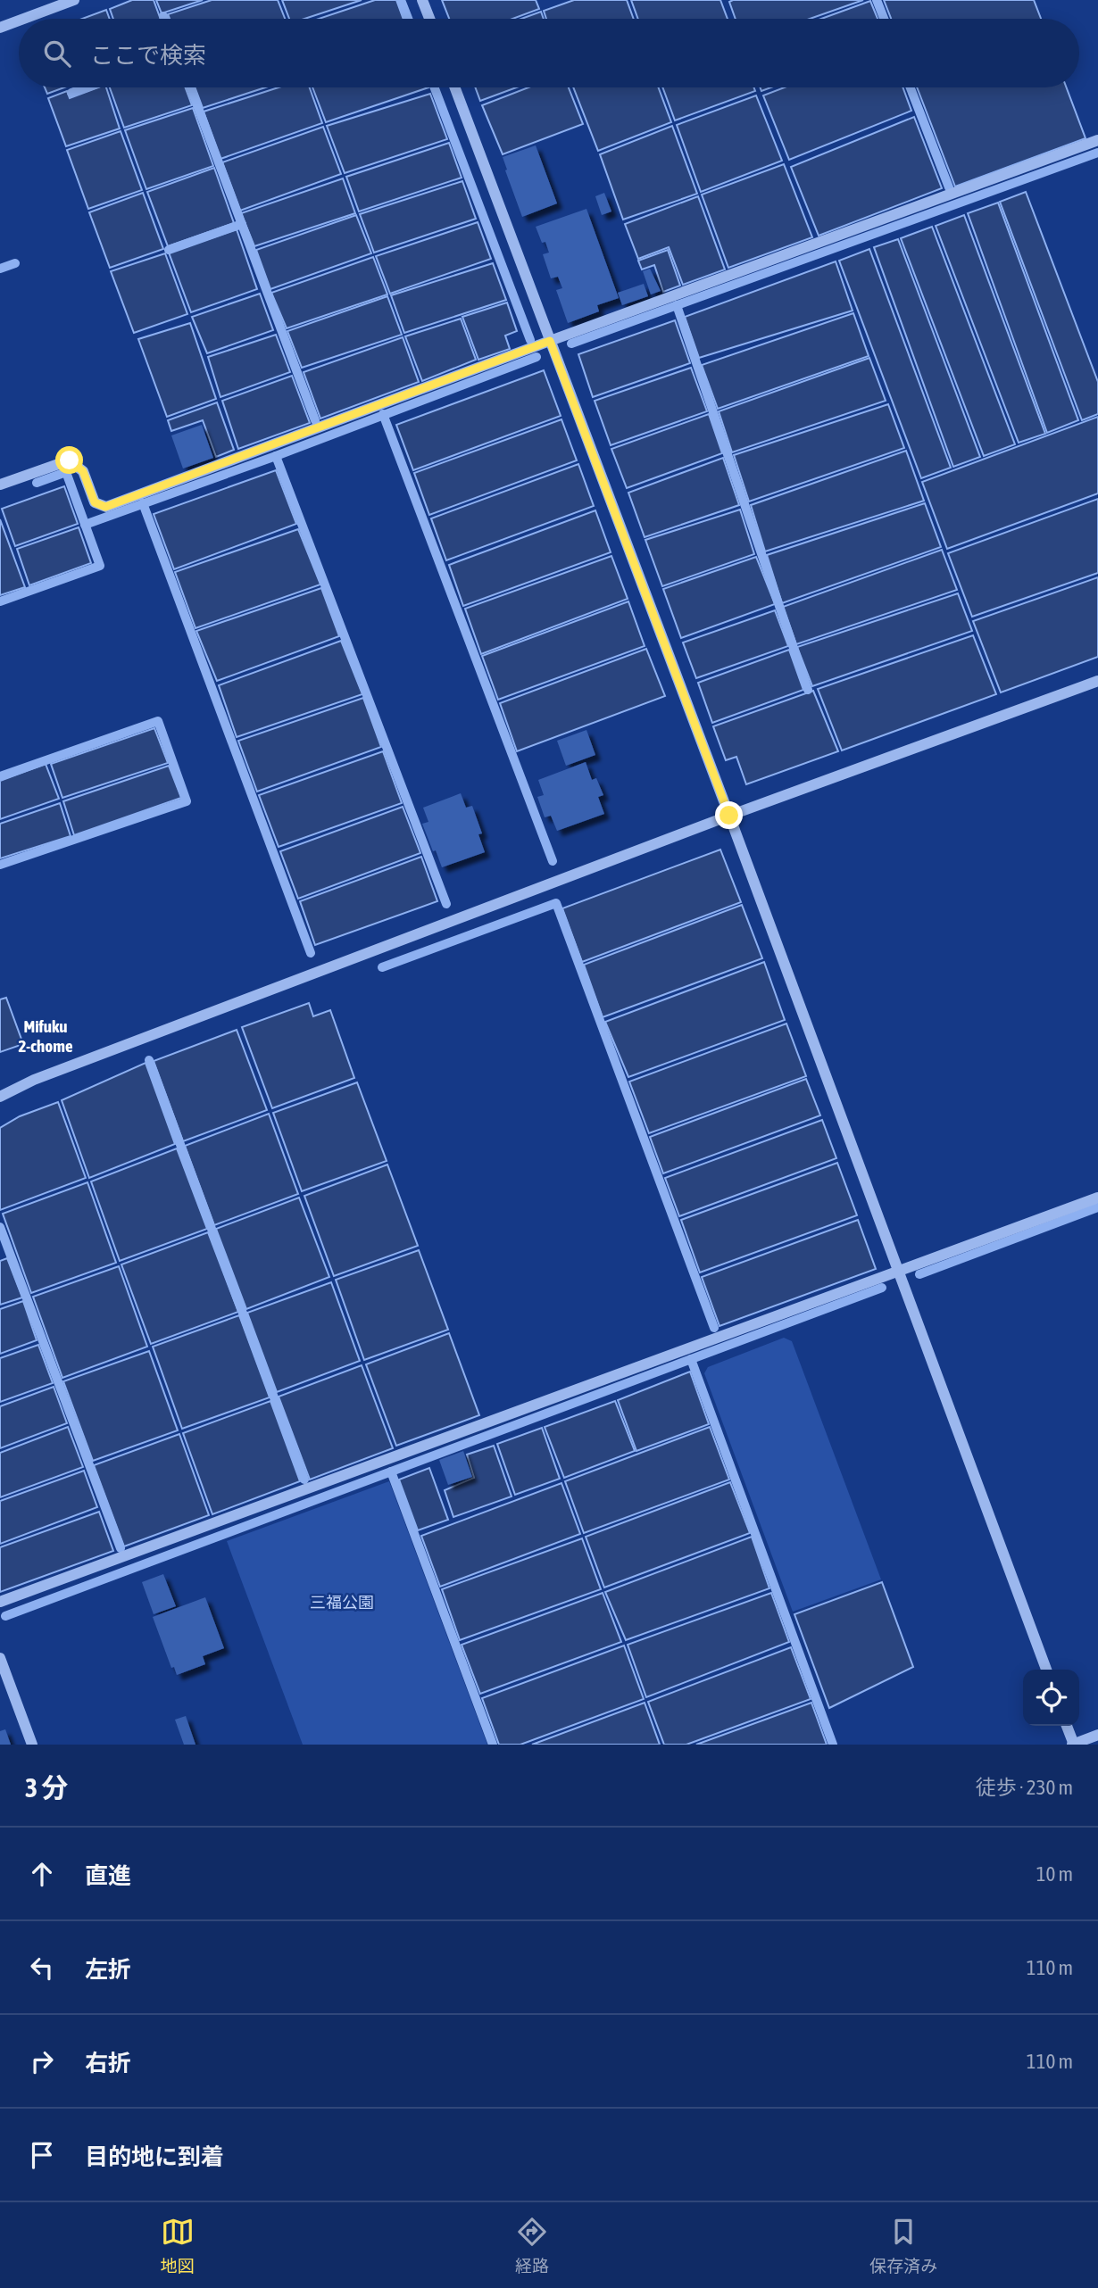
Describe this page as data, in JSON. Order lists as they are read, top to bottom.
{
  "districts": ["Mifuku 2-chome"],
  "parks": ["三福公園"],
  "page": {
    "search": "ここで検索",
    "heading": ["3 分", "徒歩 · 230 m"],
    "list": [
      ["直進", "10 m"],
      ["左折", "110 m"],
      ["右折", "110 m"],
      "目的地に到着"
    ],
    "nav": ["地図", "経路", "保存済み"]
  }
}
